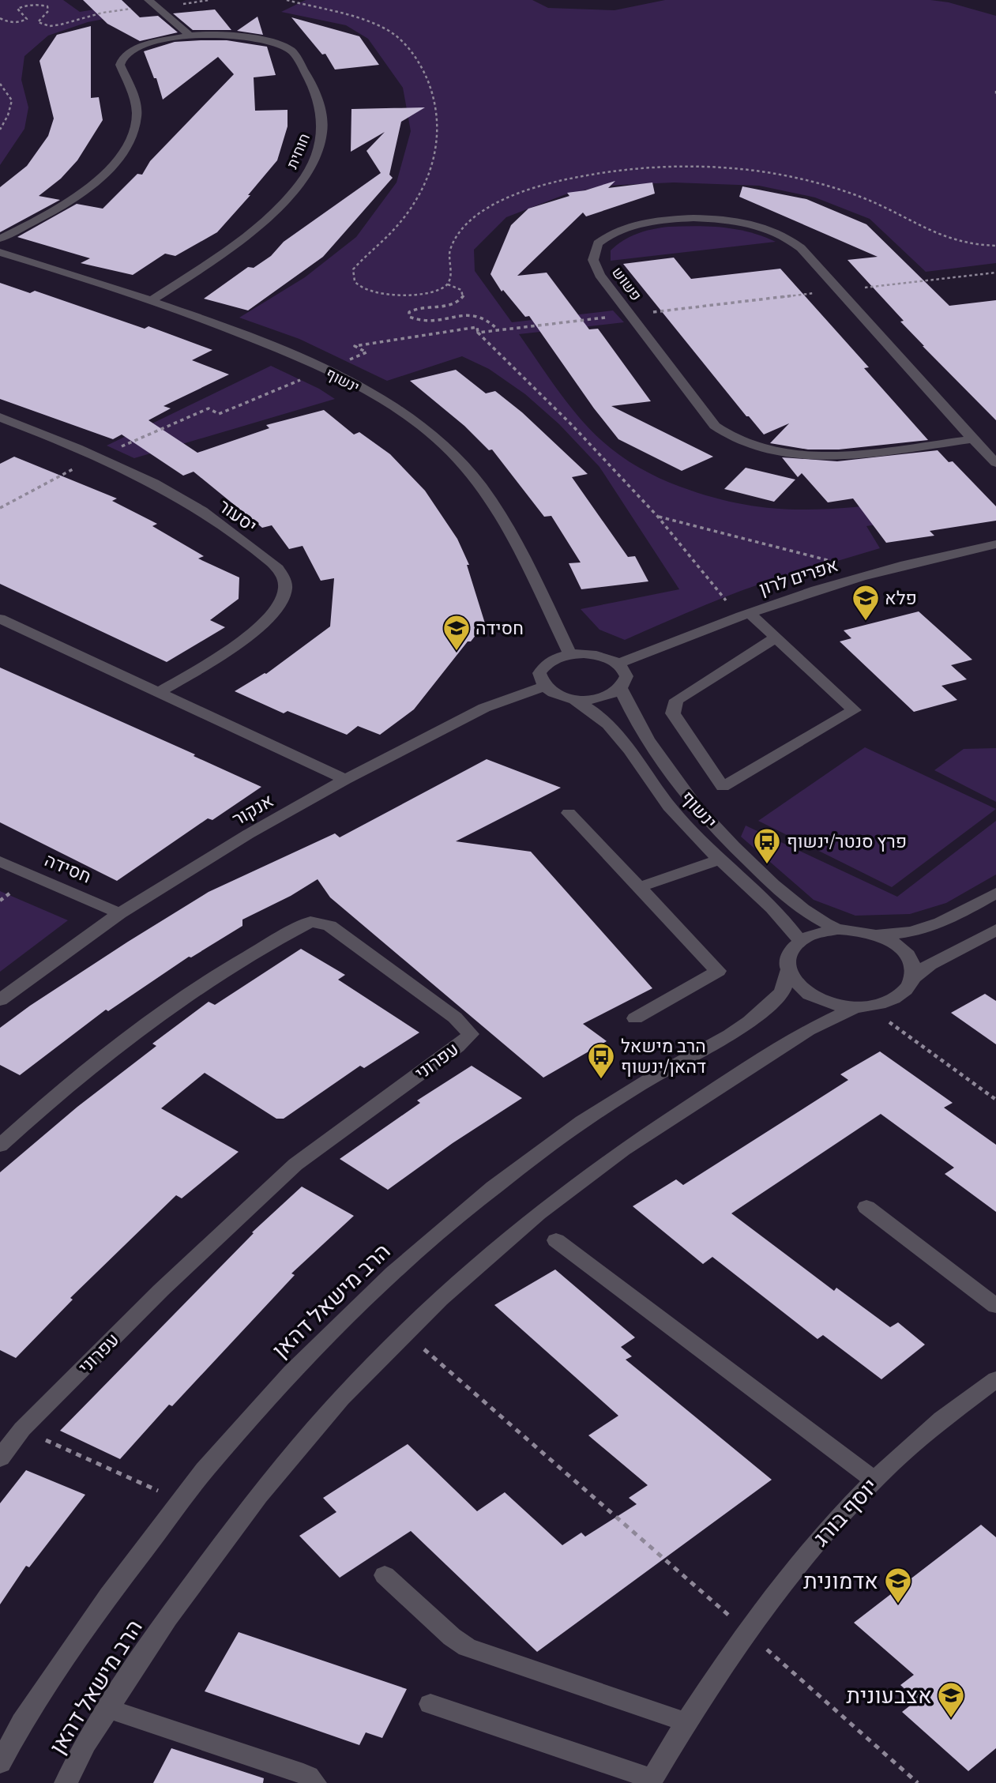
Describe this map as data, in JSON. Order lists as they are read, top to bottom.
{
  "streets": {
    "street": [
      "חוחית",
      "פשוש",
      "ינשוף",
      "יסעור",
      "אפרים לרון",
      "אנקור",
      "חסידה",
      "עפרוני",
      "הרב מישאל דהאן",
      "יוסף בורג"
    ]
  },
  "crossings": [
    ["חוחית", "ינשוף"],
    ["ינשוף", "הרב מישאל דהאן"],
    ["אנקור", "חסידה"]
  ],
  "places": {
    "school or university": [
      "פלא",
      "חסידה",
      "אדמונית",
      "אצבעונית"
    ],
    "bus stop": ["פרץ סנטר/ינשוף", "הרב מישאל דהאן/ינשוף"]
  }
}
